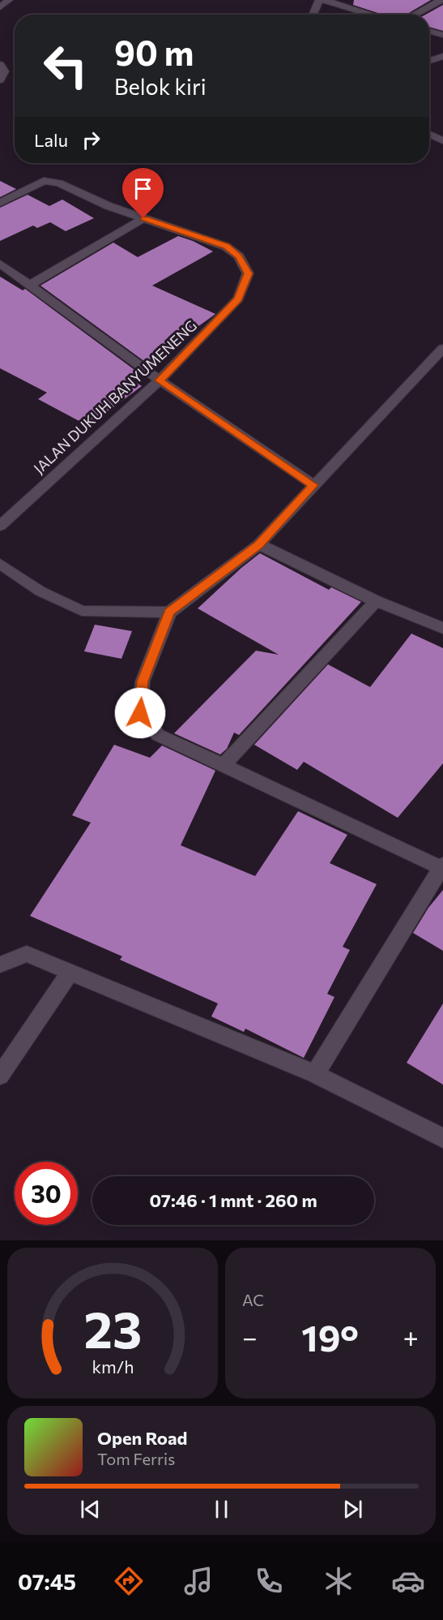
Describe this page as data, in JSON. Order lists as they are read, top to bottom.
{
  "streets": {
    "street": ["JALAN DUKUH BANYUMENENG"]
  },
  "page": {
    "turn": ["90 m", "Belok kiri"],
    "then": "Lalu",
    "limit": "30",
    "trip": "07:46 · 1 mnt · 260 m",
    "tile": "AC",
    "heat": ["−", "19°", "+"],
    "song": ["Open Road", "Tom Ferris"],
    "tabs": "07:45",
    "gauge": ["23", "km/h"]
  }
}
